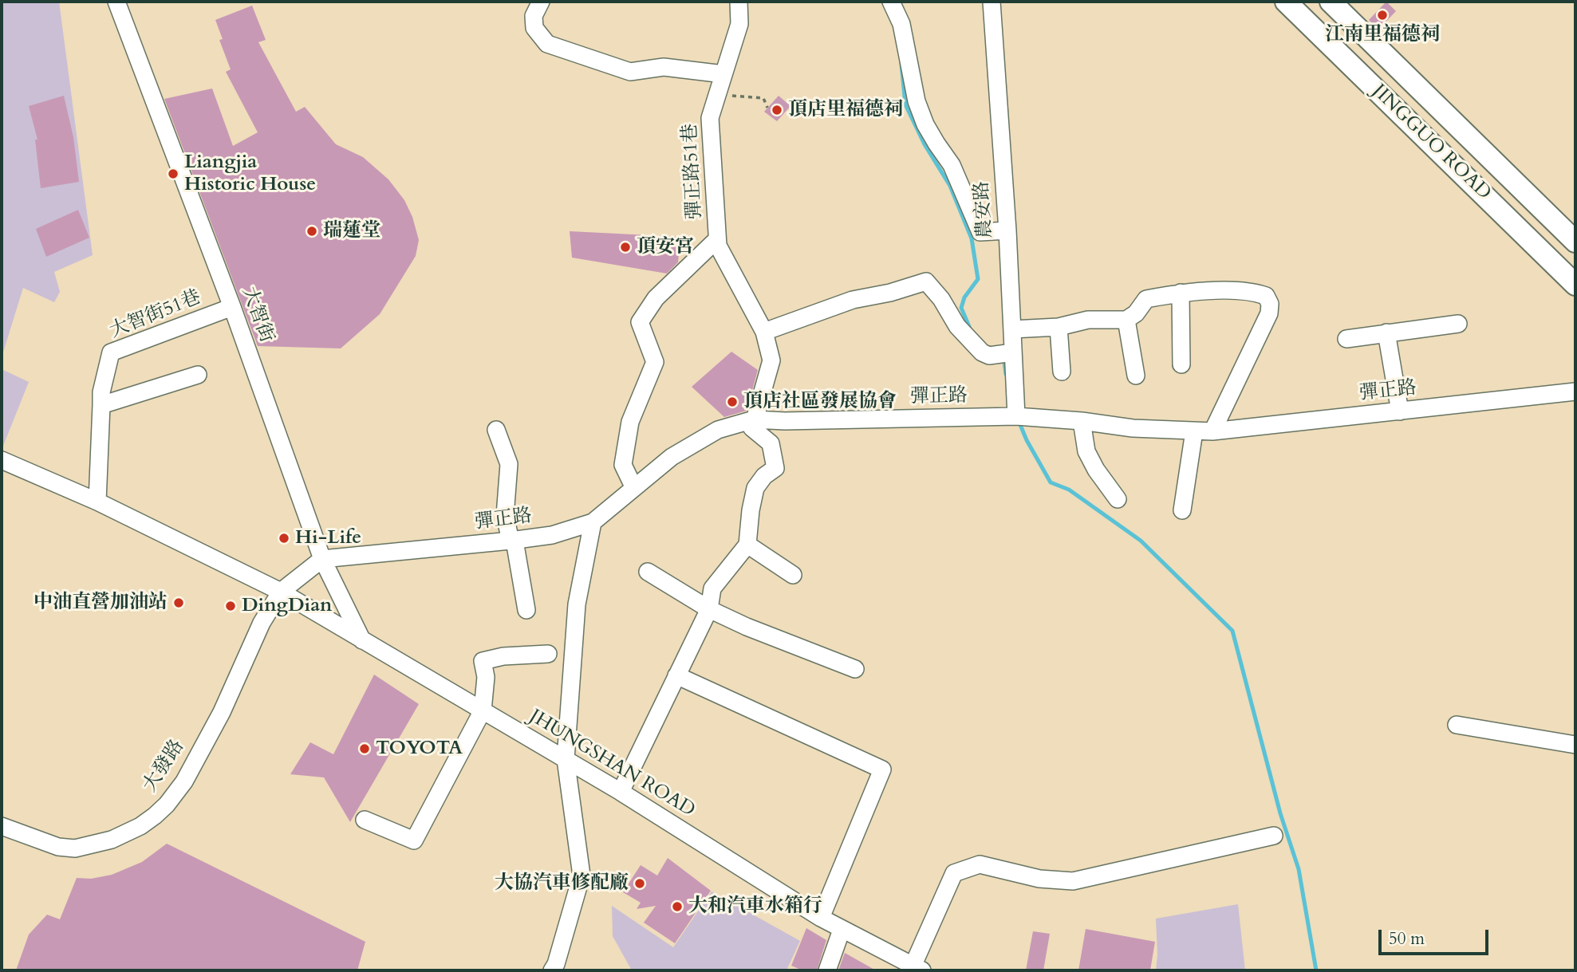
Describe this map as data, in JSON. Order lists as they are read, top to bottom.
{
  "streets": {
    "main road": ["JINGGUO ROAD"],
    "street": [
      "彈正路51巷",
      "農安路",
      "大智街51巷",
      "大智街",
      "彈正路",
      "JHUNGSHAN ROAD",
      "大發路"
    ]
  },
  "crossings": [
    ["彈正路51巷", "彈正路"],
    ["農安路", "彈正路"],
    ["大智街51巷", "大智街"],
    ["大智街", "彈正路"],
    ["大智街", "JHUNGSHAN ROAD"],
    ["JHUNGSHAN ROAD", "大發路"]
  ],
  "places": [
    "江南里福德祠",
    "頂店里福德祠",
    "Liangjia Historic House",
    "瑞蓮堂",
    "頂安宮",
    "頂店社區發展協會",
    "Hi-Life",
    "中油直營加油站",
    "DingDian",
    "TOYOTA",
    "大協汽車修配廠",
    "大和汽車水箱行"
  ],
  "scale_bar": "50 m"
}
